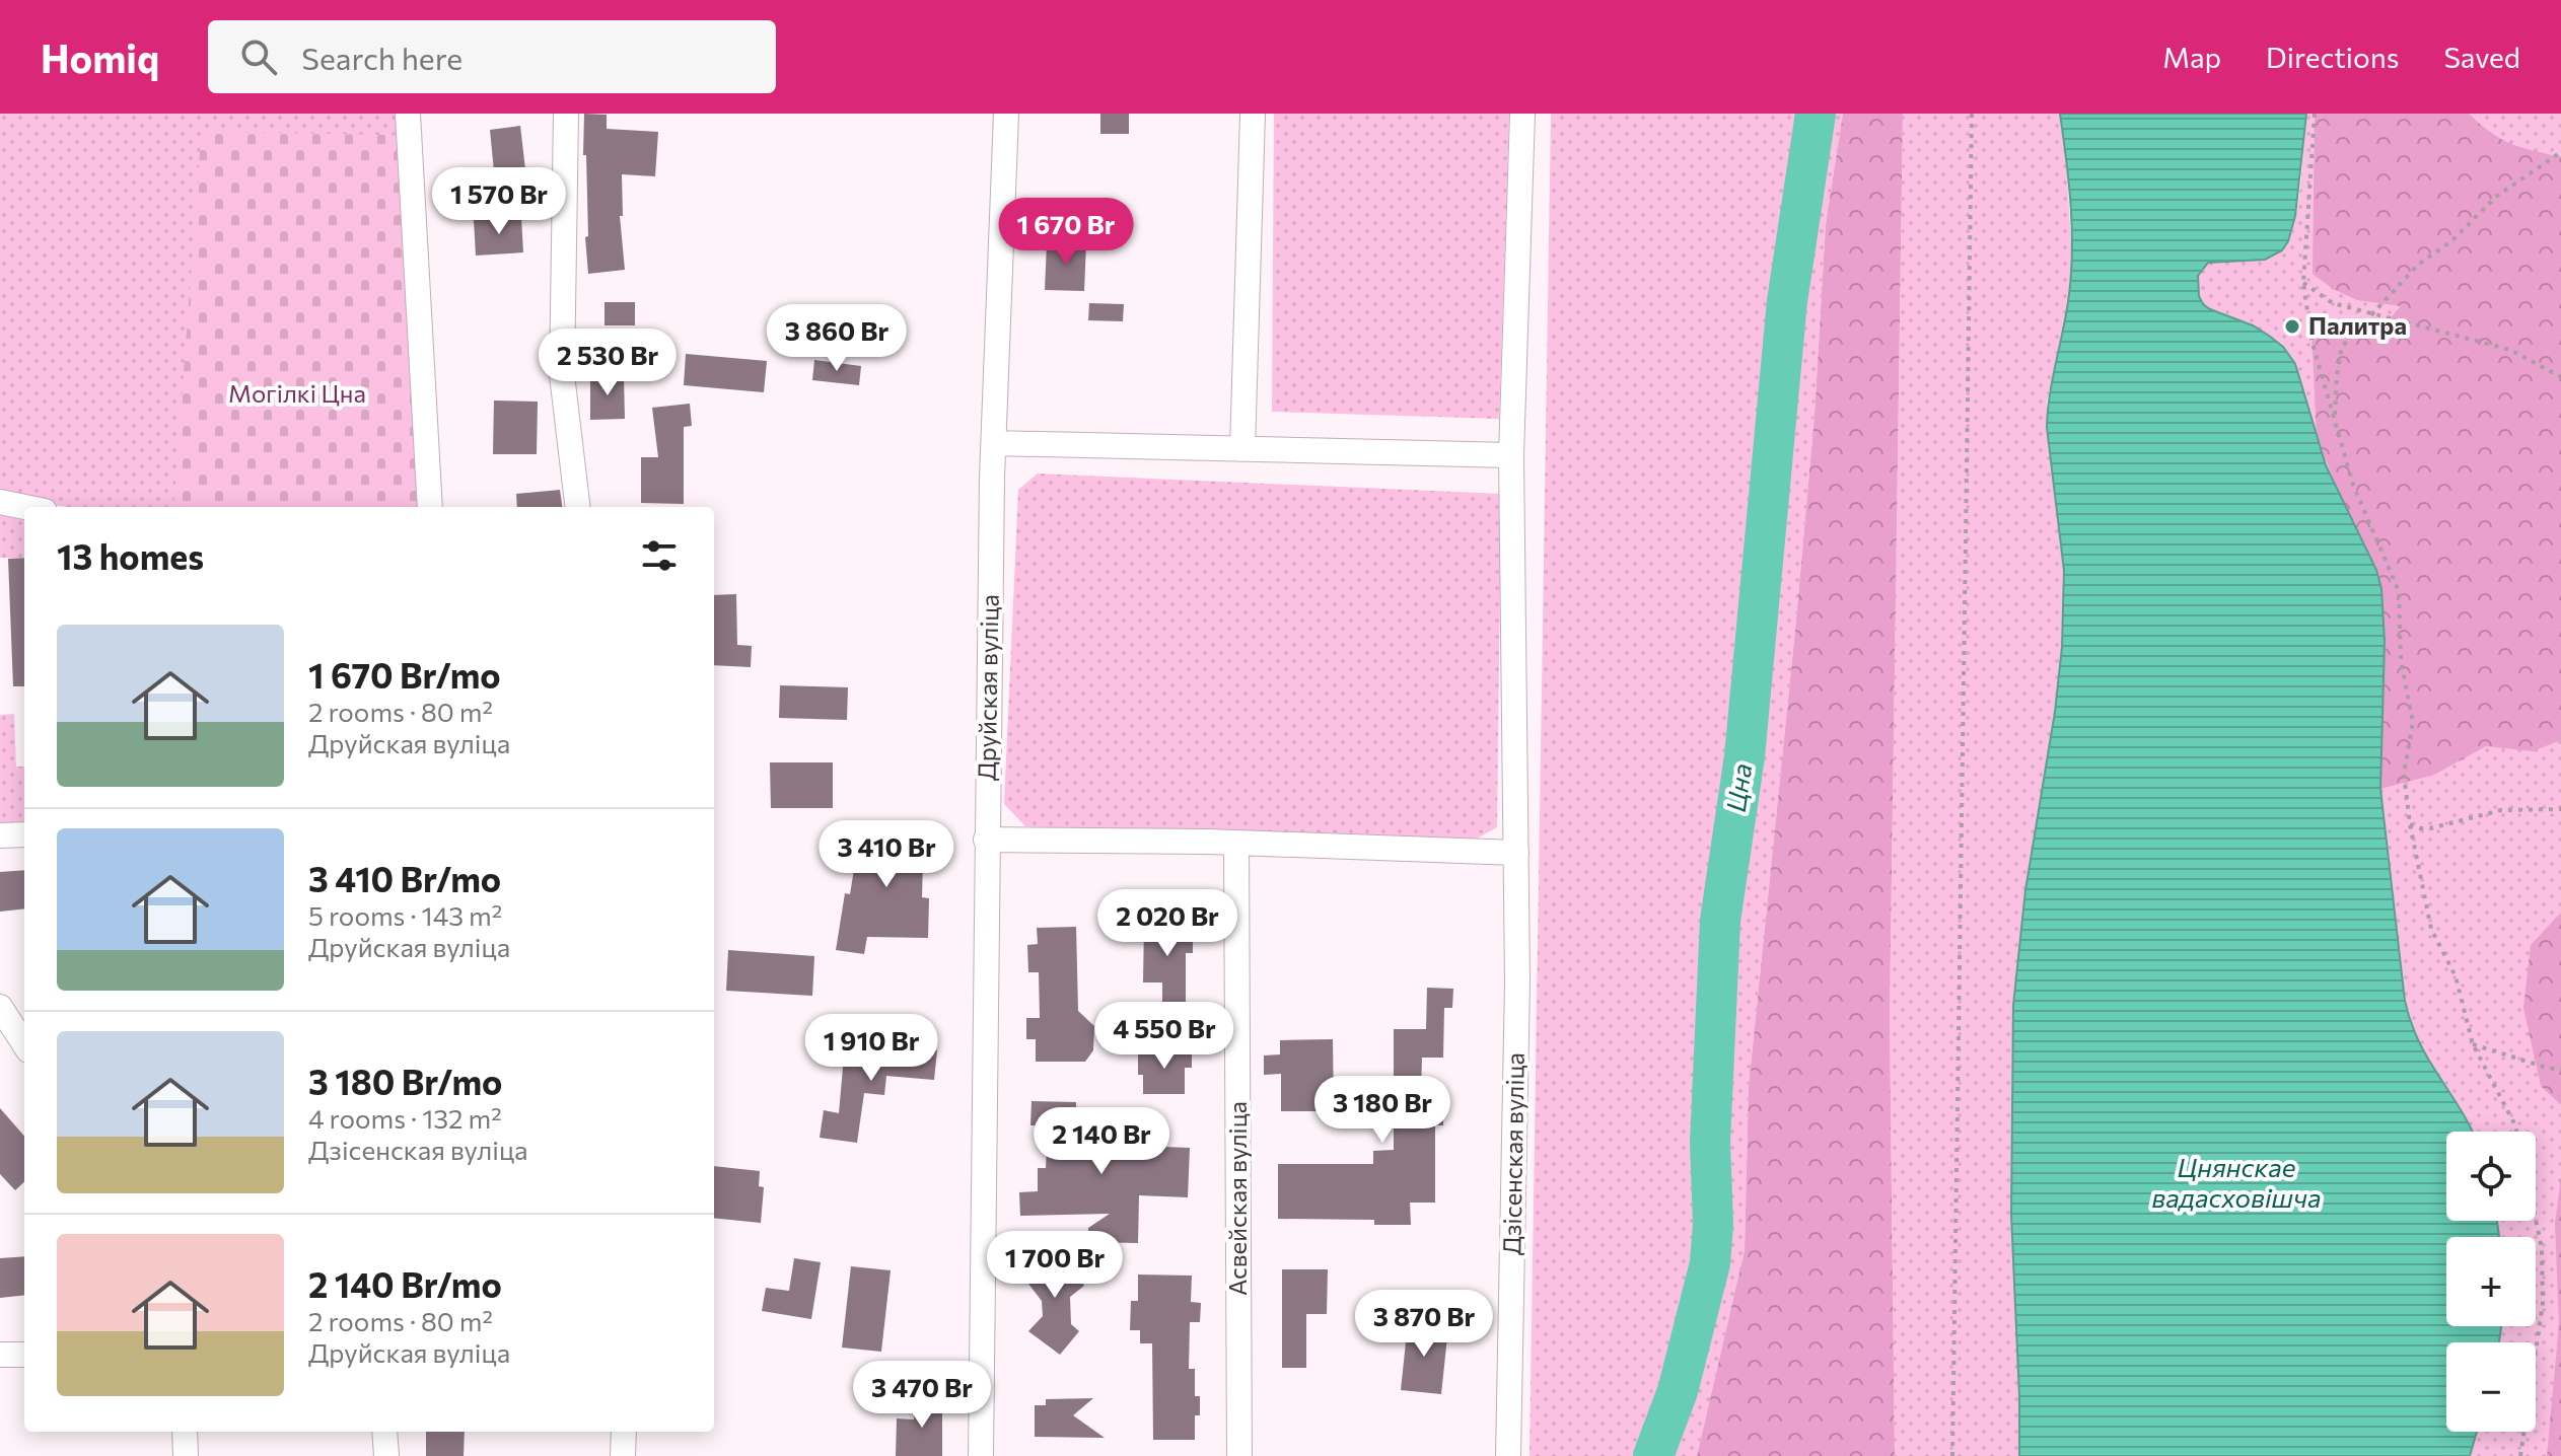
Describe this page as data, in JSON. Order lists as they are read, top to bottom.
{
  "streets": {
    "street": ["Друйская вуліца", "Дзісенская вуліца", "Асвейская вуліца"]
  },
  "water": ["Цна", "Цнянскае вадасховішча"],
  "parks": ["Могілкі Цна"],
  "places": ["Палитра"],
  "page": {
    "header": "Homiq",
    "search": "Search here",
    "nav": ["Map", "Directions", "Saved"],
    "price": [
      "1 570 Br",
      "1 670 Br",
      "3 860 Br",
      "2 530 Br",
      "3 410 Br",
      "2 020 Br",
      "4 550 Br",
      "1 910 Br",
      "3 180 Br",
      "2 140 Br",
      "1 700 Br",
      "3 870 Br",
      "3 470 Br"
    ],
    "heading": "13 homes",
    "list": [
      {
        "name": "1 670 Br/mo",
        "note": "2 rooms · 80 m² · Друйская вуліца"
      },
      {
        "name": "3 410 Br/mo",
        "note": "5 rooms · 143 m² · Друйская вуліца"
      },
      {
        "name": "3 180 Br/mo",
        "note": "4 rooms · 132 m² · Дзісенская вуліца"
      },
      {
        "name": "2 140 Br/mo",
        "note": "2 rooms · 80 m² · Друйская вуліца"
      }
    ],
    "map_buttons": ["+", "−"]
  }
}
